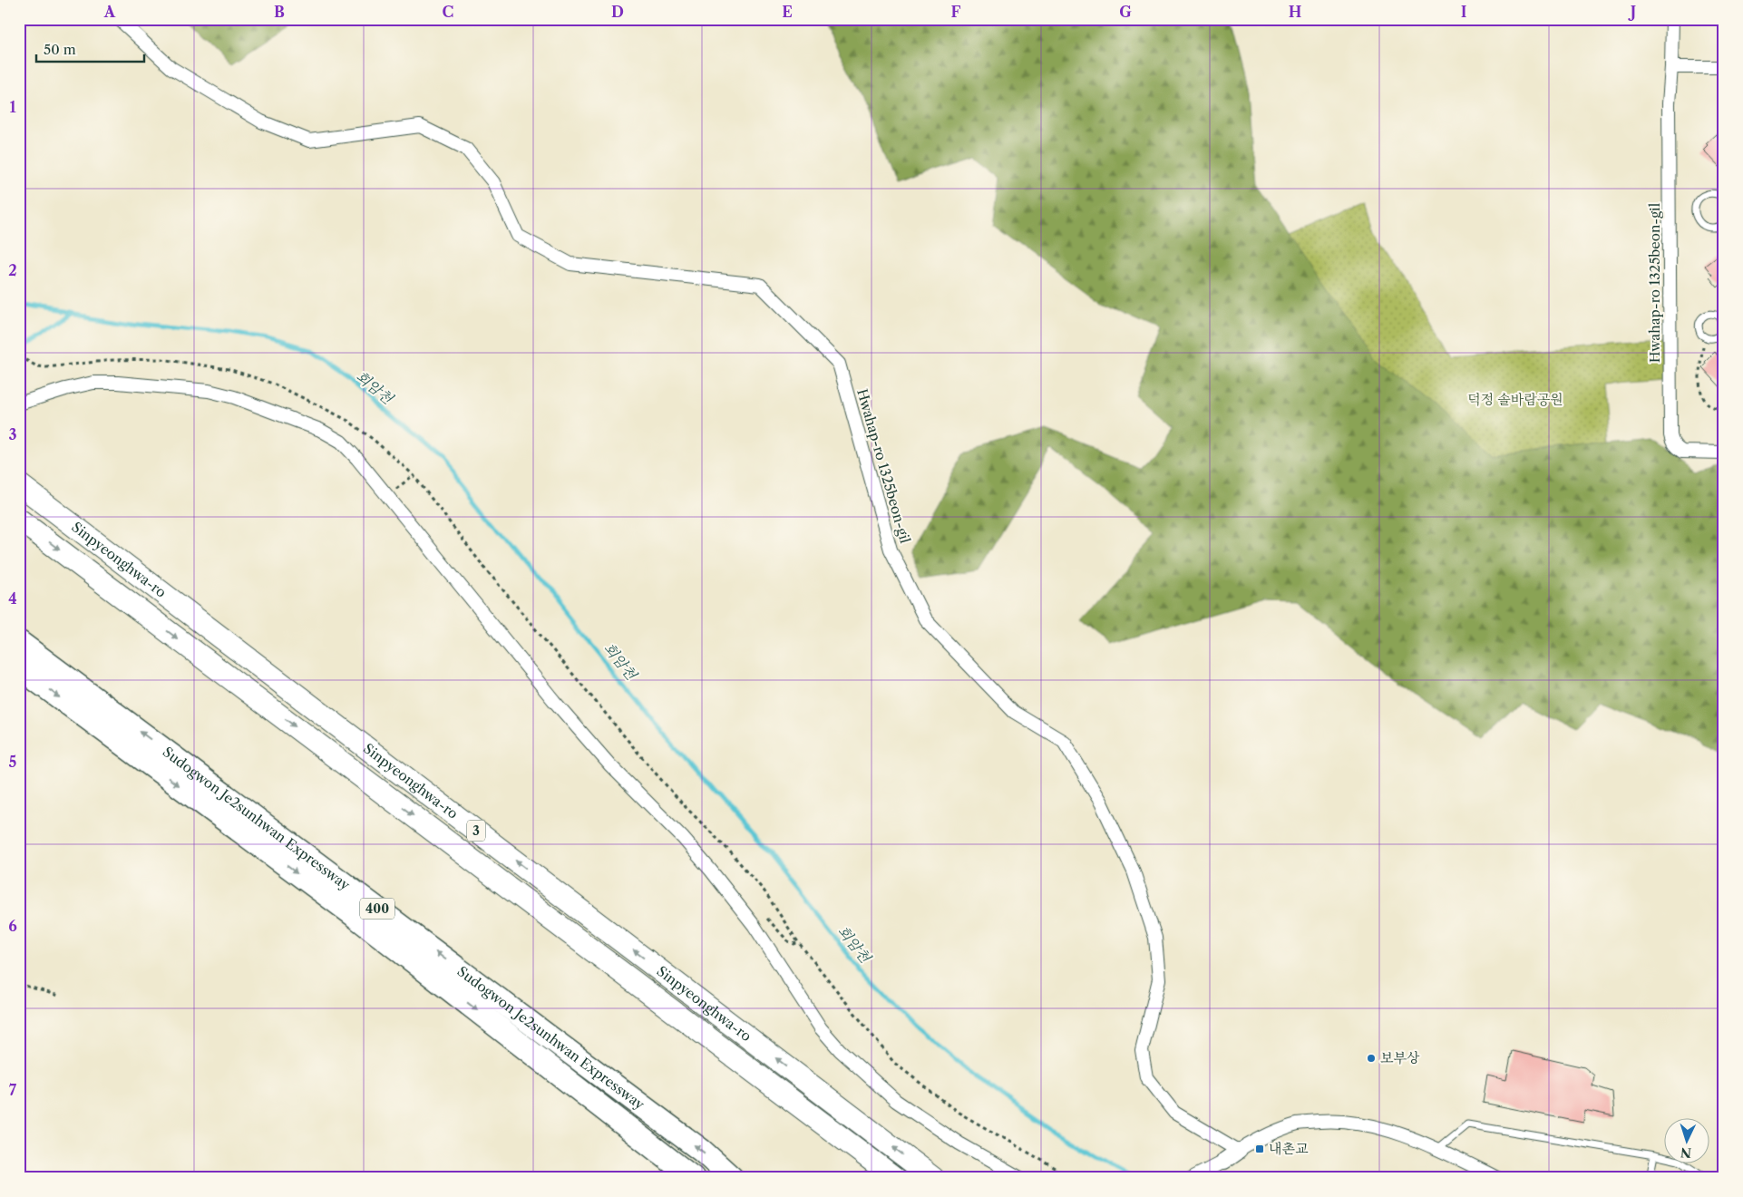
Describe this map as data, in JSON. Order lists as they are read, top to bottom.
{
  "streets": {
    "highway": [
      "Sinpyeonghwa-ro",
      "Sudogwon Je2sunhwan Expressway",
      "3",
      "400"
    ],
    "street": ["Hwahap-ro 1325beon-gil"]
  },
  "water": ["회암천"],
  "parks": ["덕정 솔바람공원"],
  "places": {
    "other": ["보부상"],
    "transit": ["내촌교"]
  },
  "scale_bar": "50 m",
  "north": "bottom",
  "grid": {
    "columns": [
      "A",
      "B",
      "C",
      "D",
      "E",
      "F",
      "G",
      "H",
      "I",
      "J"
    ],
    "rows": [
      "1",
      "2",
      "3",
      "4",
      "5",
      "6",
      "7"
    ]
  }
}
